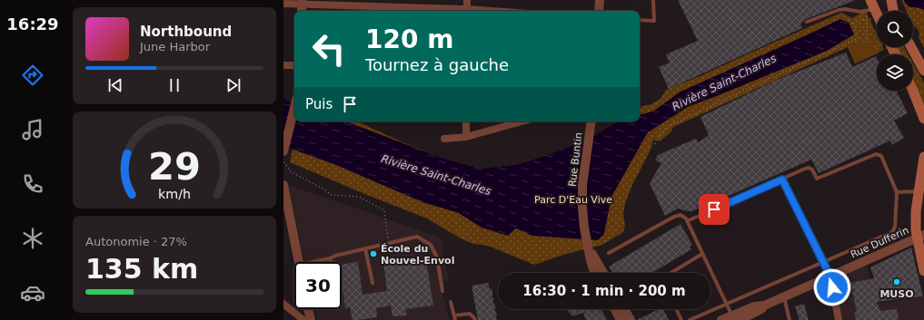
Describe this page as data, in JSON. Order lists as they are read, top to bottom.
{
  "streets": {
    "street": ["Rue Buntin", "Rue Dufferin"]
  },
  "water": ["Rivière Saint-Charles"],
  "parks": ["Parc D'Eau Vive"],
  "places": ["École du Nouvel-Envol", "MUSO"],
  "page": {
    "tabs": "16:29",
    "turn": ["120 m", "Tournez à gauche"],
    "song": ["Northbound", "June Harbor"],
    "then": "Puis",
    "tile": ["Autonomie · 27%", "135 km"],
    "limit": "30",
    "trip": "16:30 · 1 min · 200 m",
    "gauge": ["29", "km/h"]
  }
}
